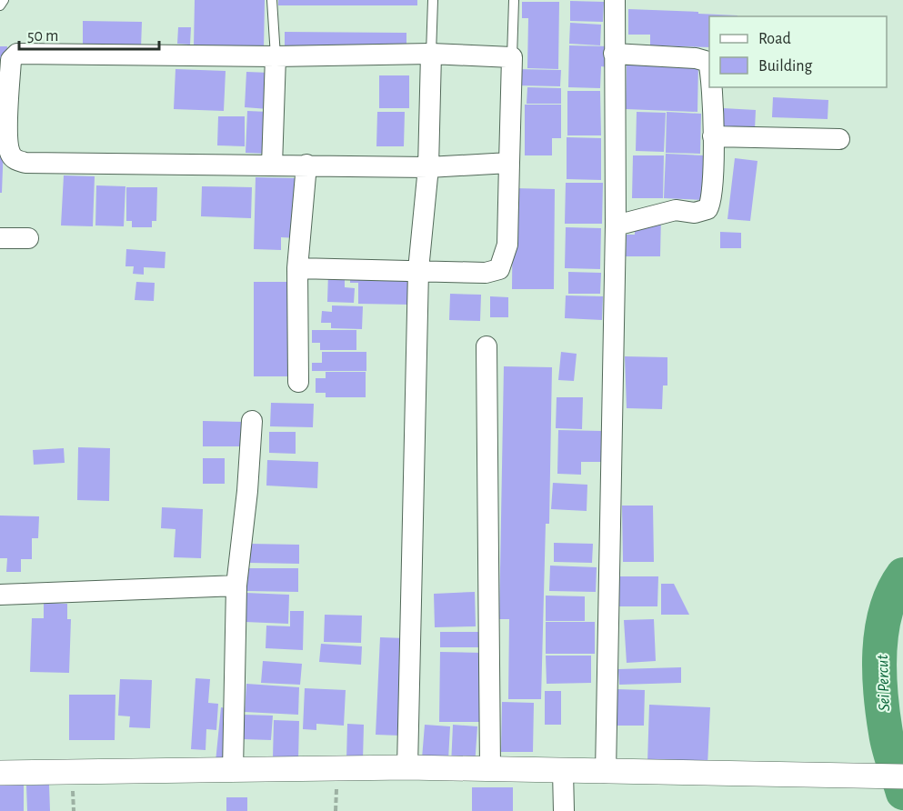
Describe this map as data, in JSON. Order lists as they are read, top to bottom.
{
  "water": ["Sei Percut"],
  "legend": ["Road", "Building"],
  "scale_bar": "50 m"
}
